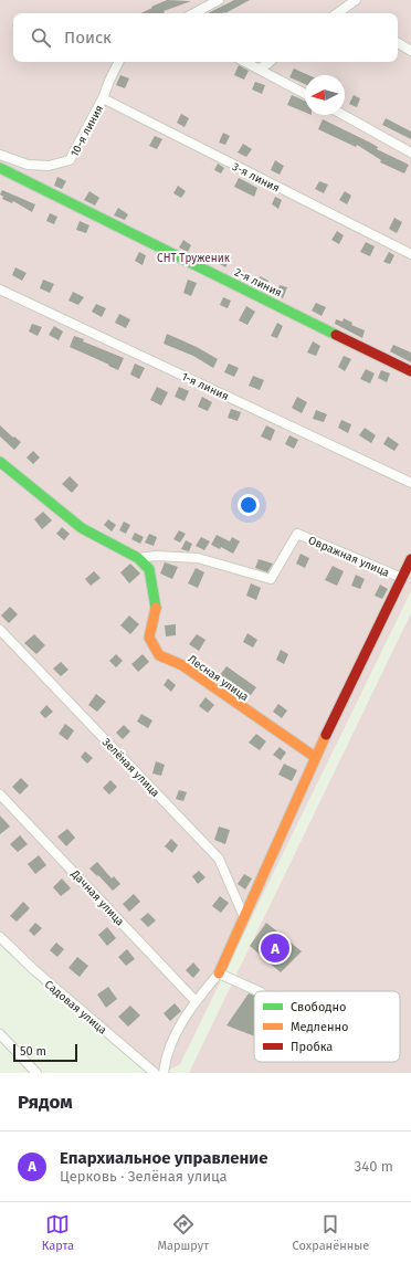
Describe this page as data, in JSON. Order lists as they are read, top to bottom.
{
  "streets": {
    "street": [
      "10-я линия",
      "3-я линия",
      "2-я линия",
      "1-я линия",
      "Овражная улица",
      "Лесная улица",
      "Зелёная улица",
      "Дачная улица",
      "Садовая улица"
    ]
  },
  "crossings": [
    ["10-я линия", "3-я линия"],
    ["Овражная улица", "Лесная улица"]
  ],
  "parks": ["СНТ Труженик"],
  "legend": ["Свободно", "Медленно", "Пробка"],
  "scale_bar": "50 m",
  "north": "left",
  "page": {
    "search": "Поиск",
    "pins": "A",
    "scale": "50 m",
    "heading": "Рядом",
    "list": [
      {
        "mark": "A",
        "name": "Епархиальное управление",
        "note": "Церковь · Зелёная улица",
        "value": "340 m"
      }
    ],
    "nav": ["Карта", "Маршрут", "Сохранённые"]
  }
}
